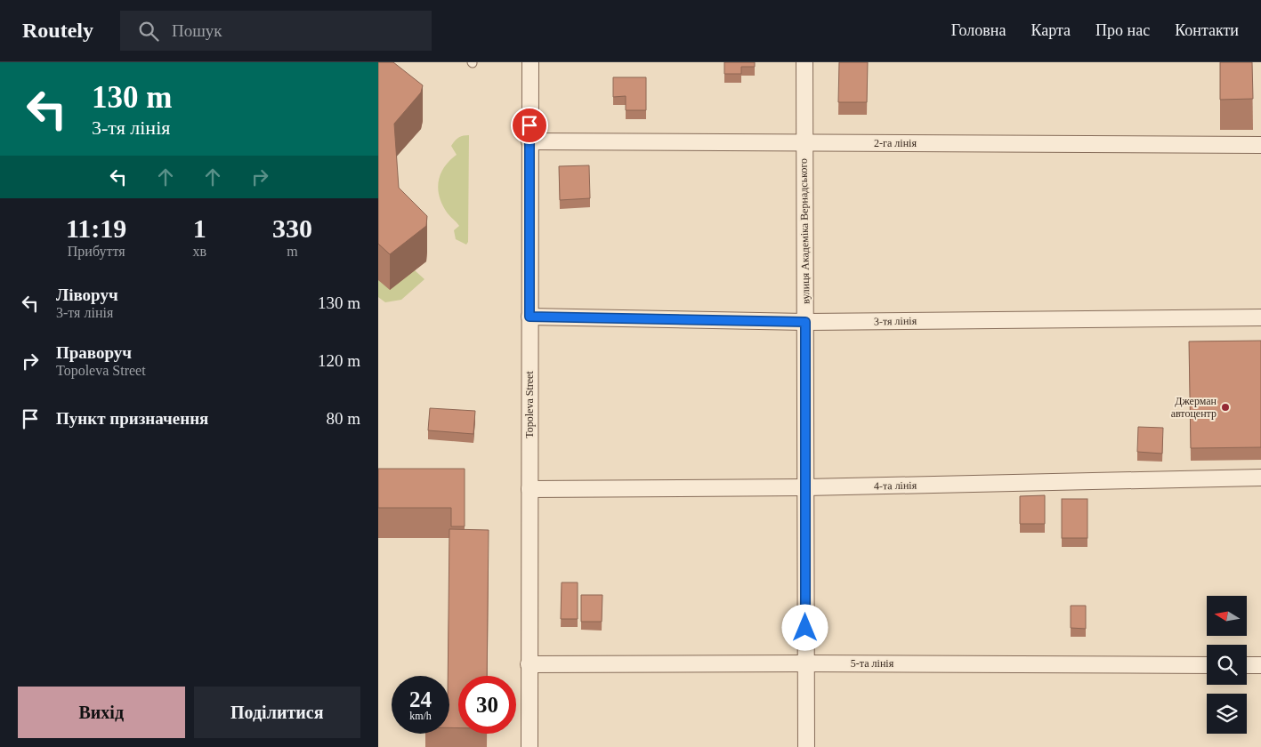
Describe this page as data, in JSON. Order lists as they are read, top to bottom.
{
  "streets": {
    "street": [
      "2-га лінія",
      "вулиця Академіка Вернадського",
      "3-тя лінія",
      "Topoleva Street",
      "4-та лінія",
      "5-та лінія"
    ]
  },
  "crossings": [
    ["2-га лінія", "вулиця Академіка Вернадського"],
    ["2-га лінія", "Topoleva Street"],
    ["вулиця Академіка Вернадського", "3-тя лінія"],
    ["вулиця Академіка Вернадського", "4-та лінія"],
    ["вулиця Академіка Вернадського", "5-та лінія"],
    ["3-тя лінія", "Topoleva Street"],
    ["Topoleva Street", "4-та лінія"],
    ["Topoleva Street", "5-та лінія"]
  ],
  "places": ["Джерман автоцентр"],
  "north": "left",
  "page": {
    "header": "Routely",
    "search": "Пошук",
    "nav": [
      "Головна",
      "Карта",
      "Про нас",
      "Контакти"
    ],
    "turn": ["130 m", "3-тя лінія"],
    "eta": [
      "11:19",
      "Прибуття",
      "1",
      "хв",
      "330",
      "m"
    ],
    "list": [
      {
        "name": "Ліворуч",
        "note": "3-тя лінія",
        "value": "130 m"
      },
      {
        "name": "Праворуч",
        "note": "Topoleva Street",
        "value": "120 m"
      },
      {
        "name": "Пункт призначення",
        "value": "80 m"
      }
    ],
    "speed": "24 km/h",
    "limit": "30",
    "buttons": ["Вихід", "Поділитися"]
  }
}
